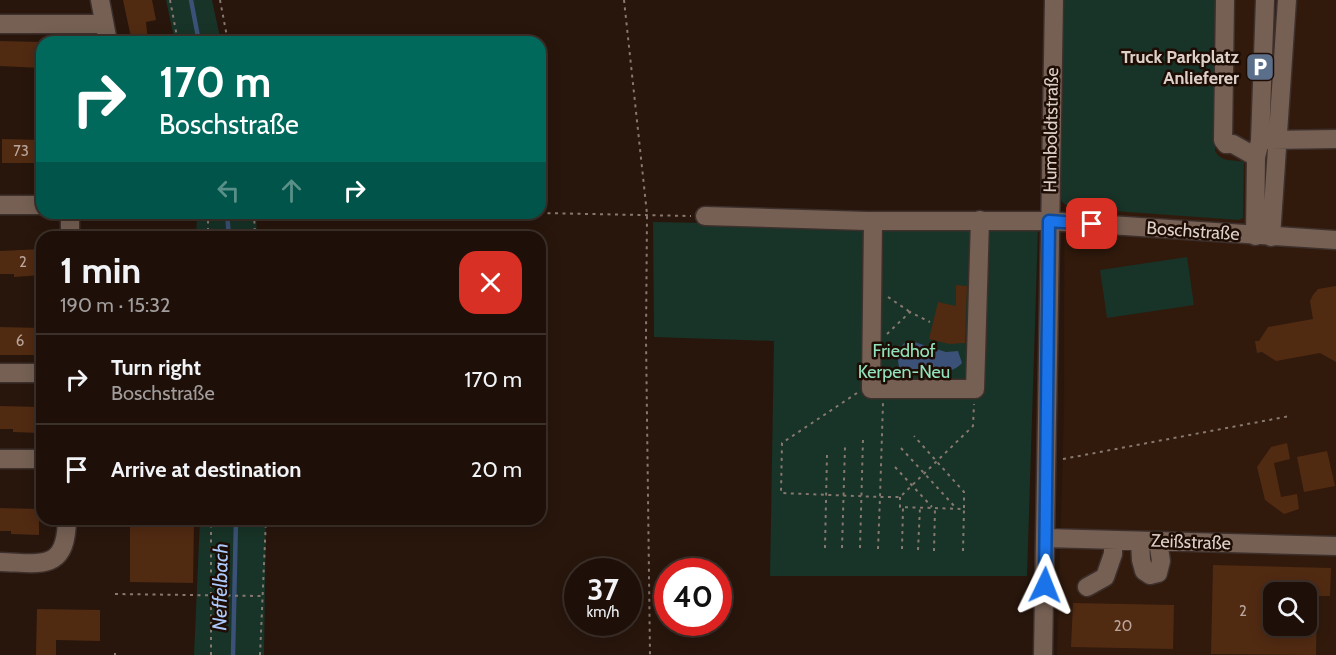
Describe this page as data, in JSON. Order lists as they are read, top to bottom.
{
  "streets": {
    "street": ["Humboldtstraße", "Boschstraße", "Zeißstraße"]
  },
  "crossings": [
    ["Humboldtstraße", "Boschstraße"],
    ["Humboldtstraße", "Zeißstraße"]
  ],
  "water": ["Neffelbach"],
  "parks": ["Friedhof Kerpen-Neu"],
  "places": {
    "parking": ["Truck Parkplatz Anlieferer"]
  },
  "house_numbers": [
    "73",
    "2",
    "6",
    "2",
    "20"
  ],
  "page": {
    "turn": ["170 m", "Boschstraße"],
    "heading": ["1 min", "190 m · 15:32"],
    "list": [
      {
        "name": "Turn right",
        "note": "Boschstraße",
        "value": "170 m"
      },
      {
        "name": "Arrive at destination",
        "value": "20 m"
      }
    ],
    "speed": "37 km/h",
    "limit": "40"
  }
}
